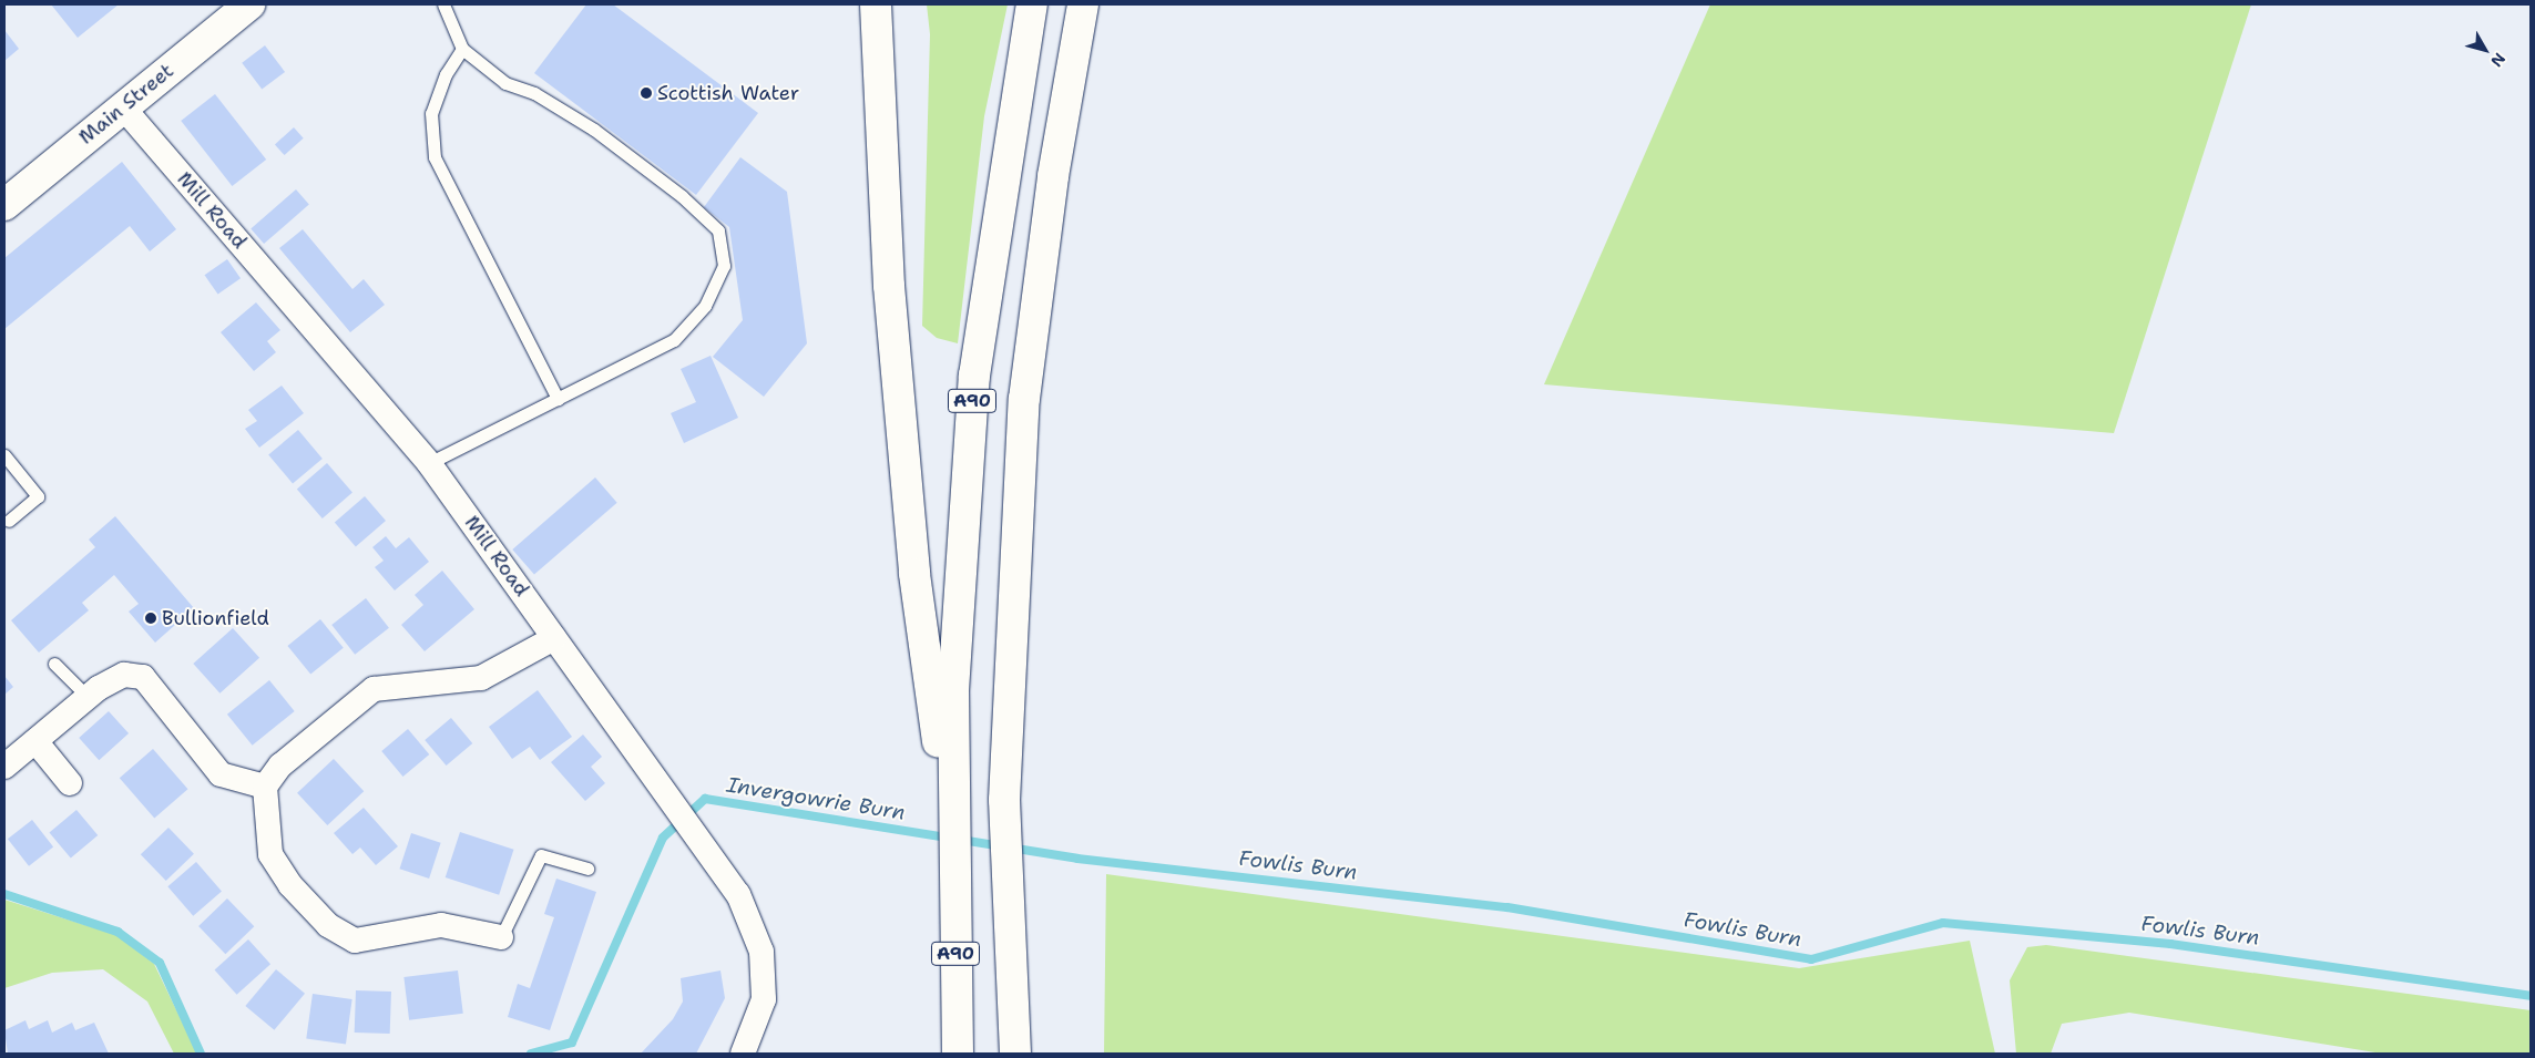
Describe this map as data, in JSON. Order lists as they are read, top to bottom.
{
  "streets": {
    "main road": ["Main Street", "A90"],
    "street": ["Mill Road"]
  },
  "crossings": [
    ["Main Street", "Mill Road"]
  ],
  "water": ["Invergowrie Burn", "Fowlis Burn"],
  "places": ["Scottish Water", "Bullionfield"],
  "north": "bottom right"
}
